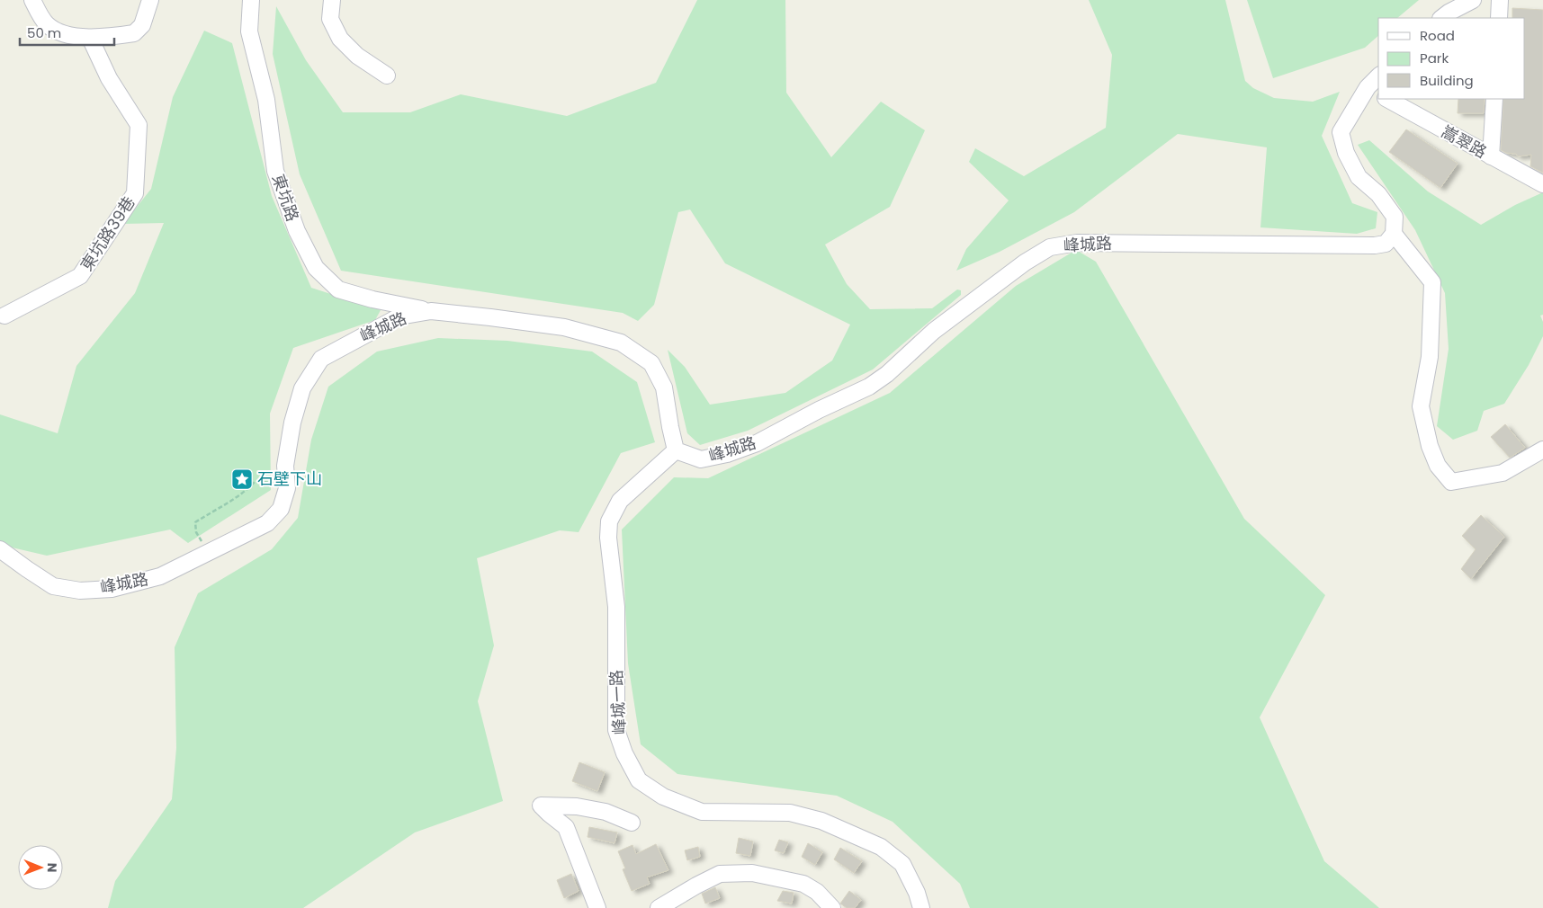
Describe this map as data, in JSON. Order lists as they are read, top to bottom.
{
  "streets": {
    "street": [
      "嵩翠路",
      "東坑路",
      "東坑路39巷",
      "峰城路",
      "峰城一路"
    ]
  },
  "crossings": [
    ["東坑路", "峰城路"],
    ["峰城路", "峰城一路"]
  ],
  "places": {
    "place": ["石壁下山"]
  },
  "legend": ["Road", "Park", "Building"],
  "scale_bar": "50 m",
  "north": "right"
}
